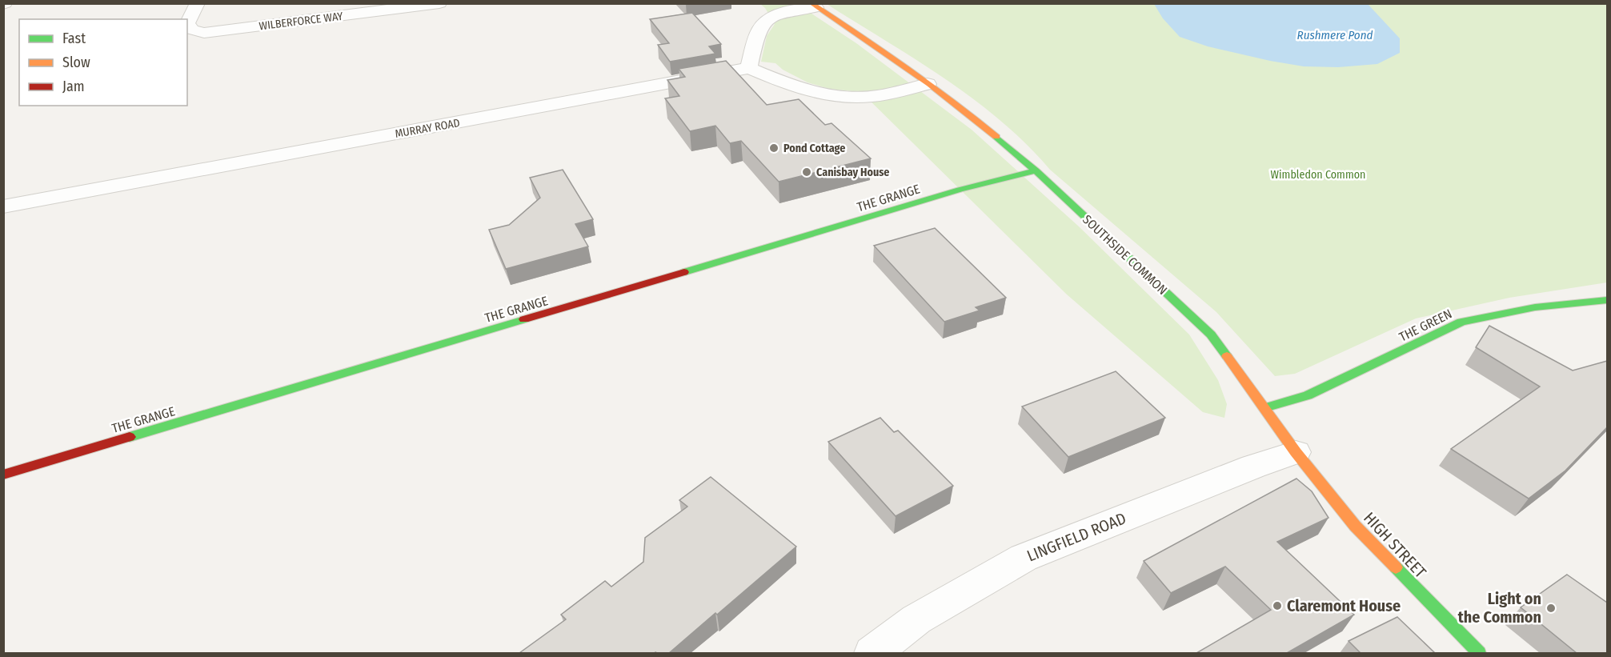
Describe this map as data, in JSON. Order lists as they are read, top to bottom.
{
  "streets": {
    "street": [
      "WILBERFORCE WAY",
      "MURRAY ROAD",
      "THE GRANGE",
      "SOUTHSIDE COMMON",
      "THE GREEN",
      "LINGFIELD ROAD",
      "HIGH STREET"
    ]
  },
  "crossings": [
    ["THE GRANGE", "SOUTHSIDE COMMON"],
    ["SOUTHSIDE COMMON", "THE GREEN"],
    ["SOUTHSIDE COMMON", "LINGFIELD ROAD"],
    ["SOUTHSIDE COMMON", "HIGH STREET"],
    ["LINGFIELD ROAD", "HIGH STREET"]
  ],
  "water": ["Rushmere Pond"],
  "parks": ["Wimbledon Common"],
  "places": [
    "Pond Cottage",
    "Canisbay House",
    "Claremont House",
    "Light on the Common"
  ],
  "legend": ["Fast", "Slow", "Jam"]
}
